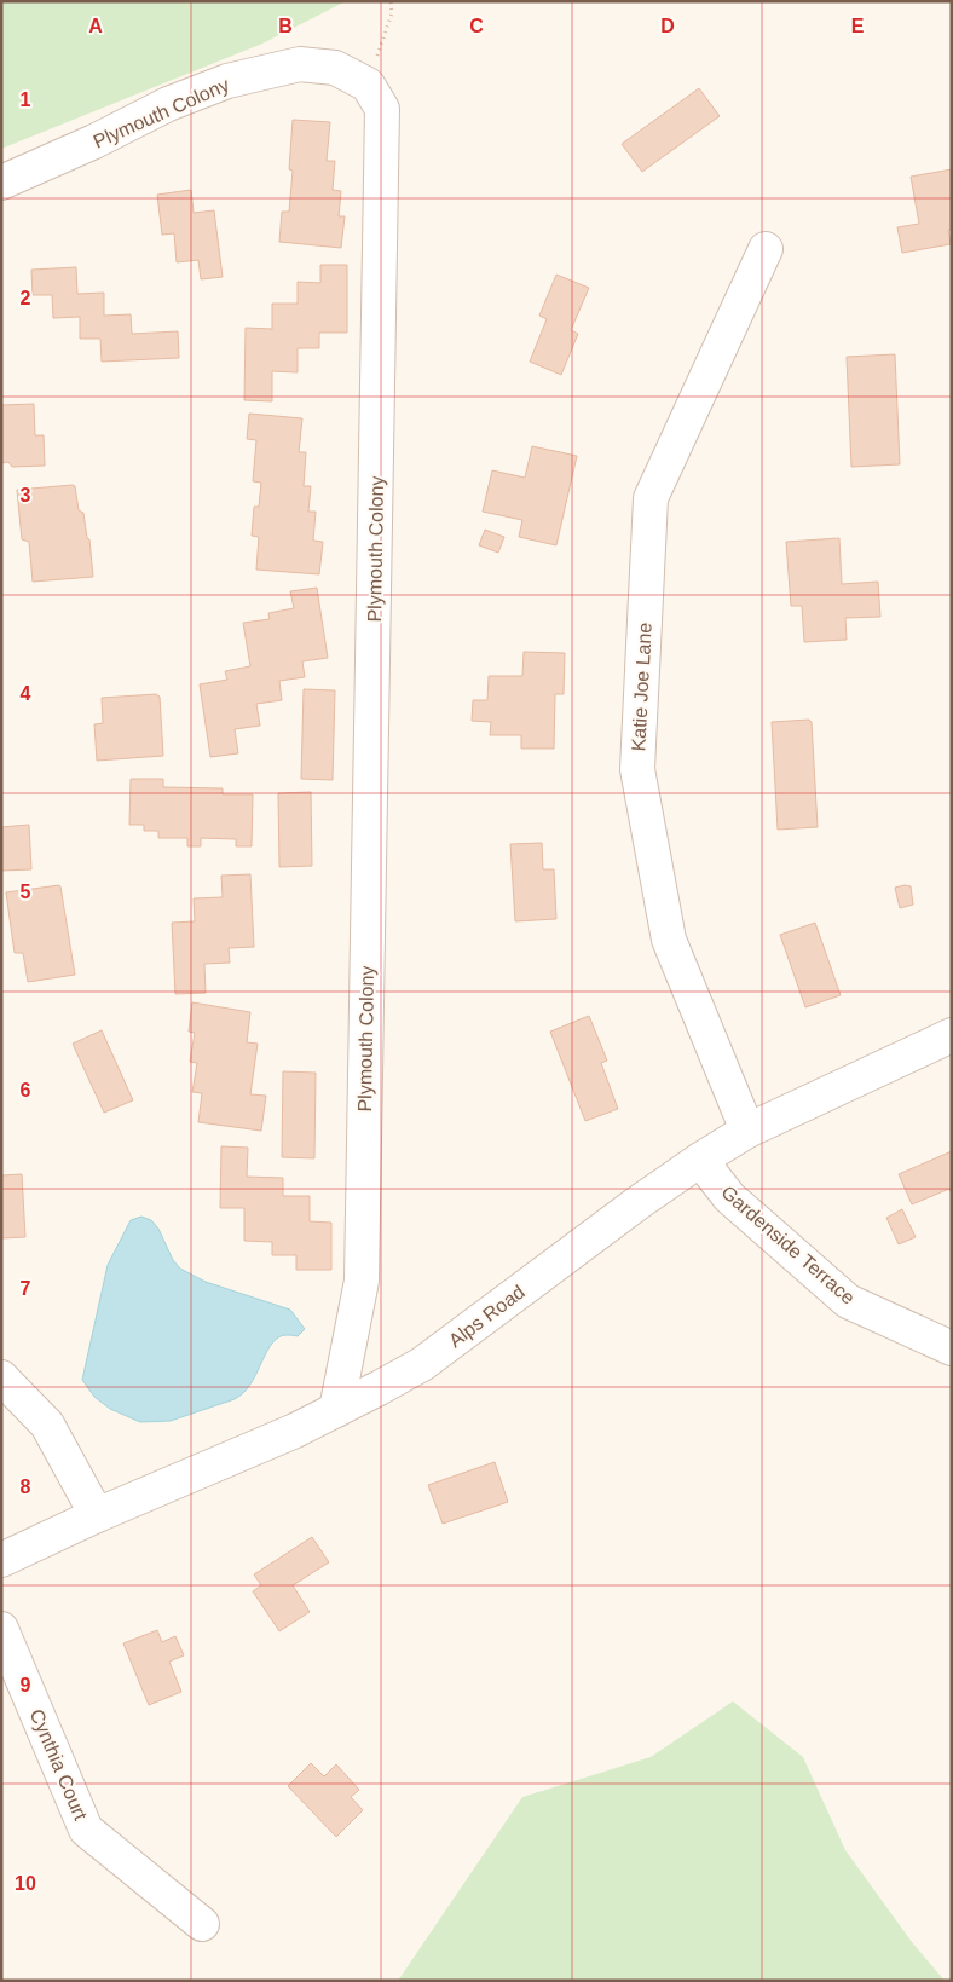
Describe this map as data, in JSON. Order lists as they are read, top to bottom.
{
  "streets": {
    "street": [
      "Plymouth Colony",
      "Katie Joe Lane",
      "Gardenside Terrace",
      "Alps Road",
      "Cynthia Court"
    ]
  },
  "crossings": [
    ["Plymouth Colony", "Alps Road"],
    ["Katie Joe Lane", "Alps Road"],
    ["Gardenside Terrace", "Alps Road"]
  ],
  "grid": {
    "columns": [
      "A",
      "B",
      "C",
      "D",
      "E"
    ],
    "rows": [
      "1",
      "2",
      "3",
      "4",
      "5",
      "6",
      "7",
      "8",
      "9",
      "10"
    ]
  }
}
